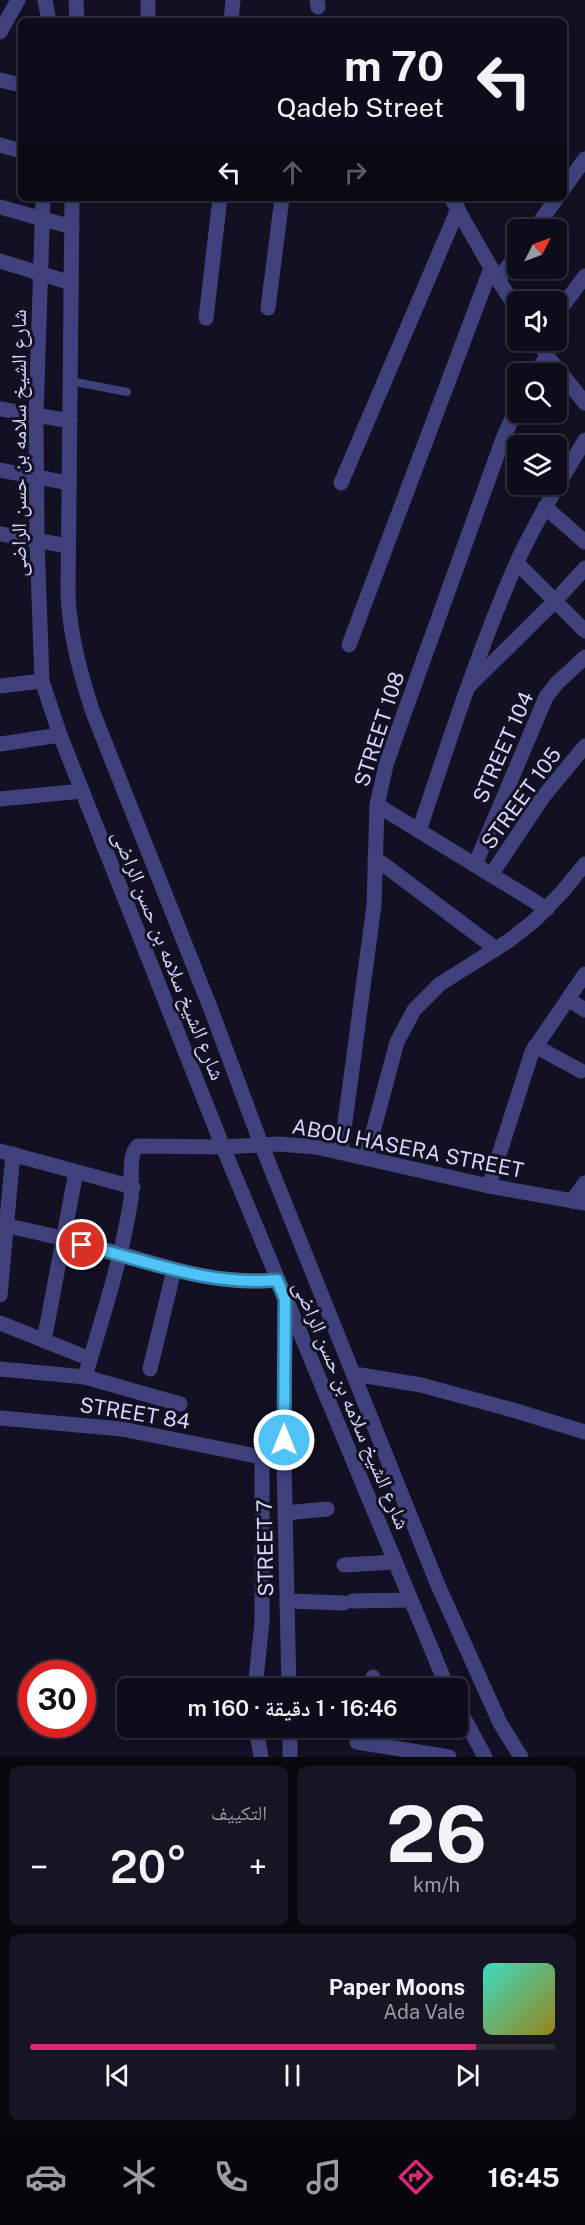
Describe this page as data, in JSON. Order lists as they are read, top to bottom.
{
  "streets": {
    "street": [
      "شارع الشيخ سلامه بن حسن الراضى",
      "STREET 108",
      "STREET 104",
      "STREET 105",
      "ABOU HASERA STREET",
      "STREET 84",
      "STREET 7"
    ]
  },
  "crossings": [
    ["شارع الشيخ سلامه بن حسن الراضى", "ABOU HASERA STREET"],
    ["شارع الشيخ سلامه بن حسن الراضى", "STREET 7"],
    ["STREET 108", "ABOU HASERA STREET"],
    ["STREET 84", "STREET 7"]
  ],
  "north": "top right",
  "page": {
    "turn": ["70 m", "Qadeb Street"],
    "limit": "30",
    "trip": "16:46 · 1 دقيقة · 160 m",
    "tile": [
      ["26", "km/h"],
      "التكييف"
    ],
    "heat": ["−", "20°", "+"],
    "song": ["Paper Moons", "Ada Vale"],
    "tabs": "16:45"
  }
}
